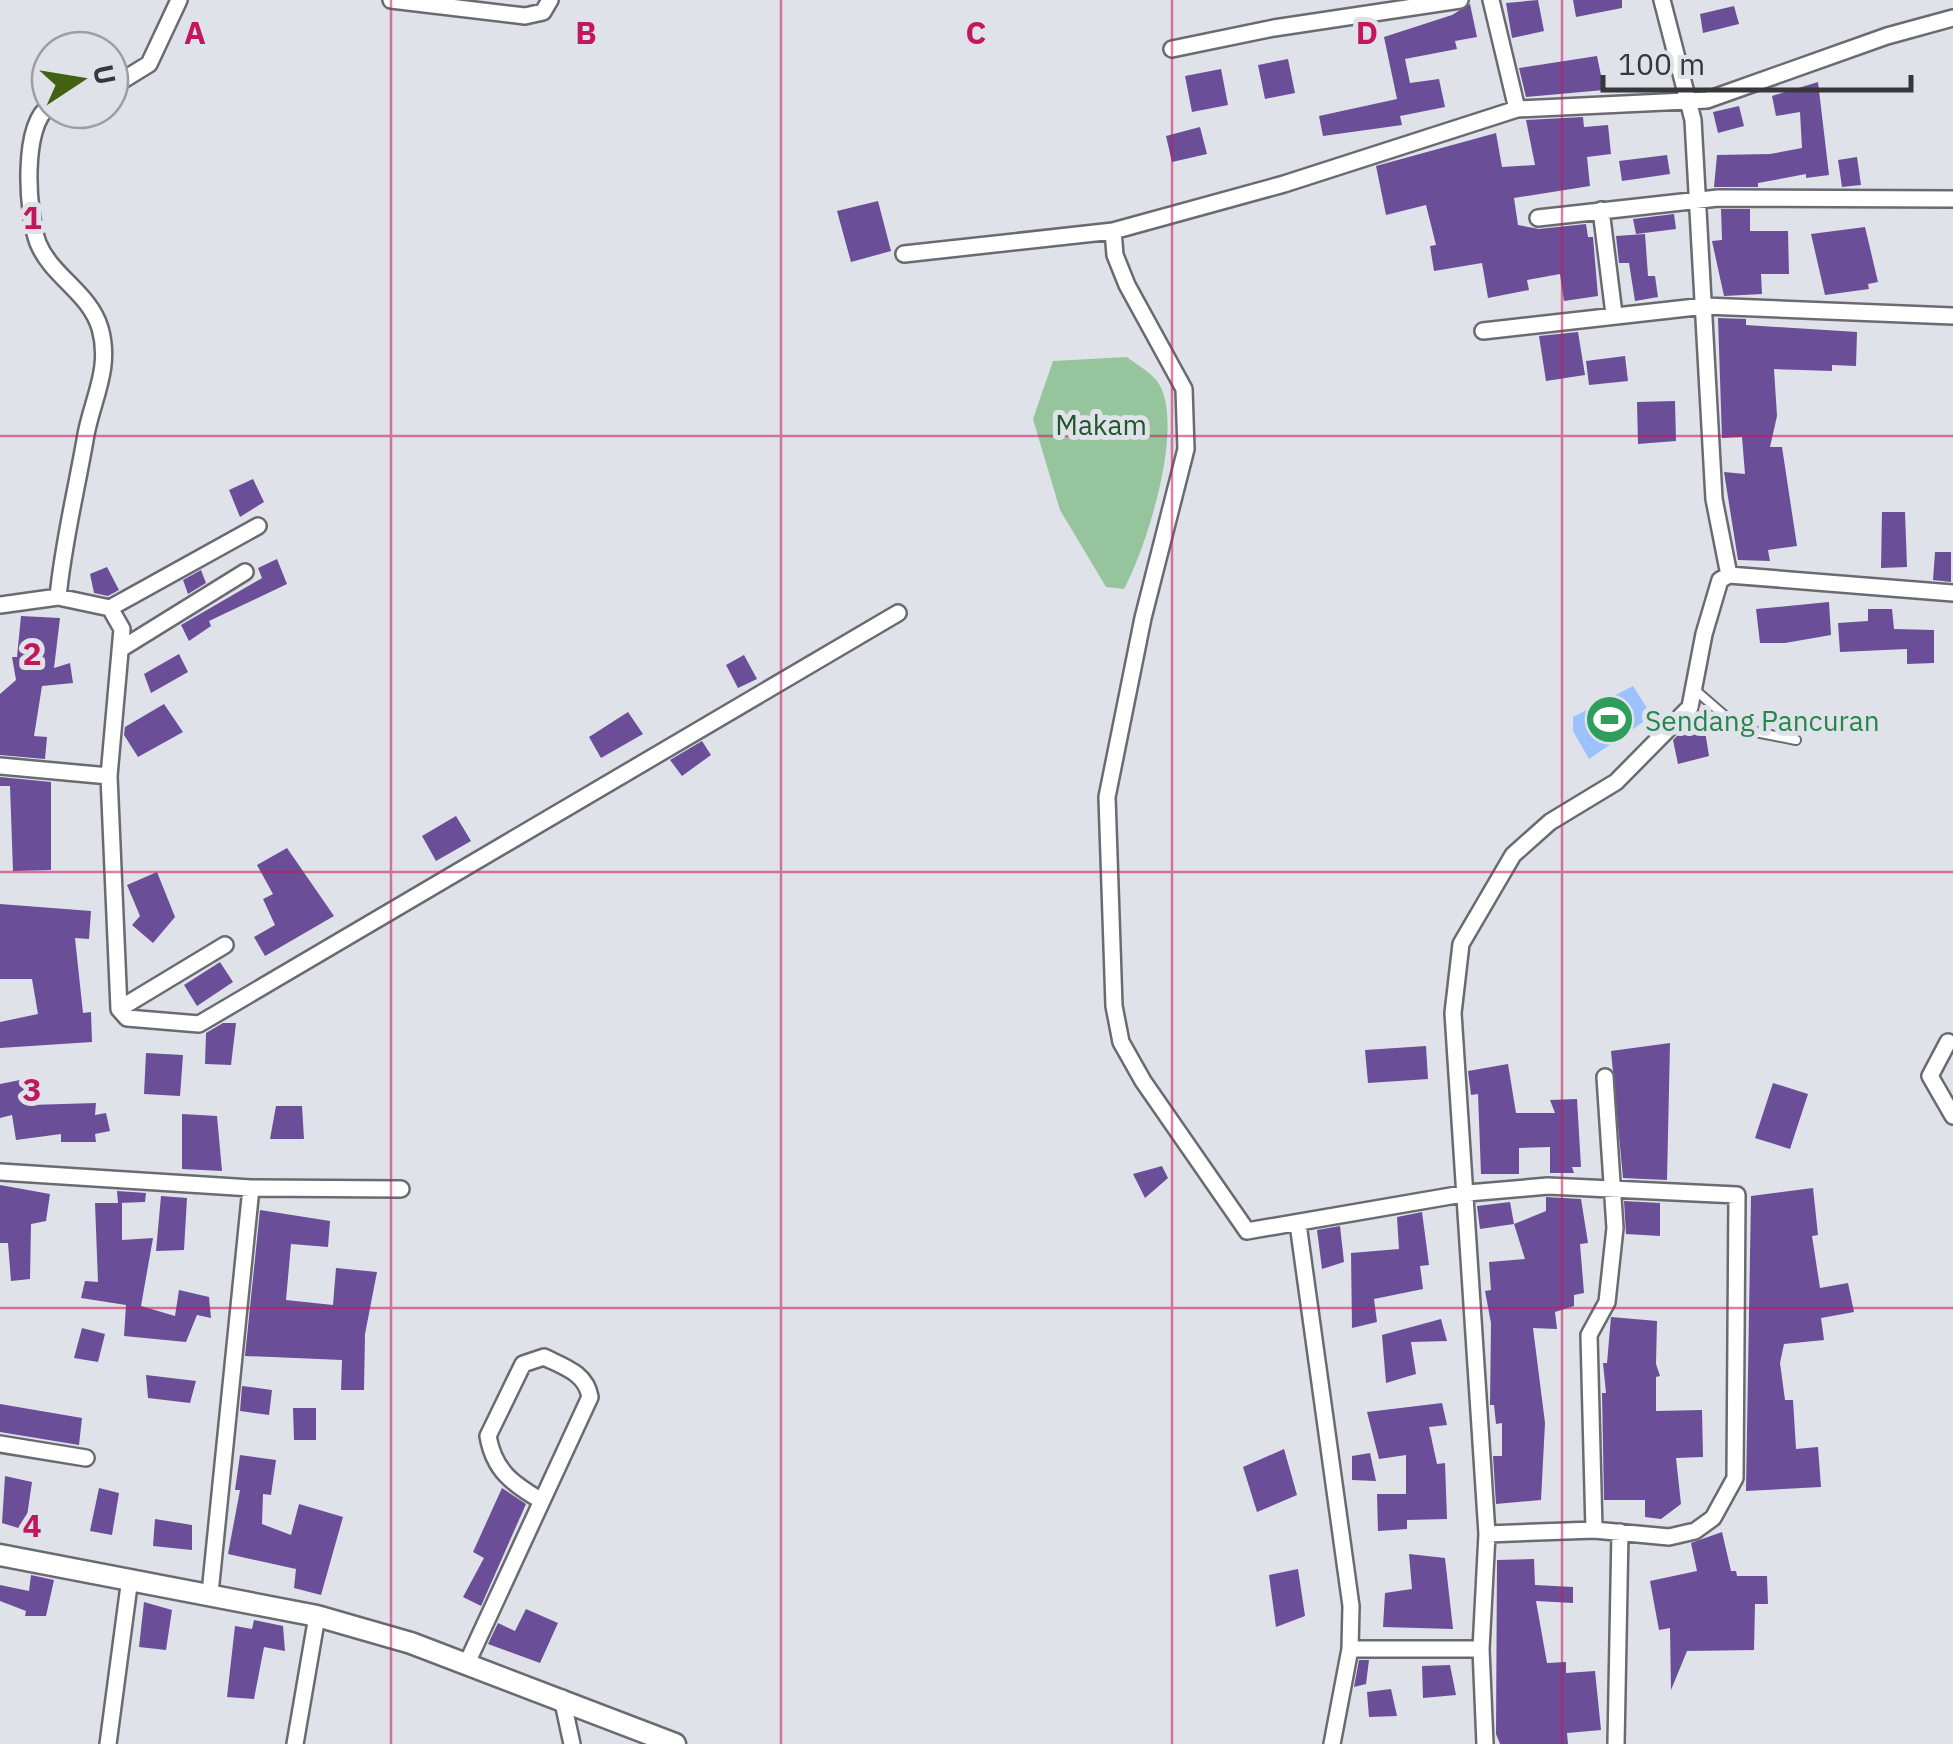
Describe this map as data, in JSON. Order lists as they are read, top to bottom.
{
  "parks": ["Makam"],
  "places": {
    "sports": ["Sendang Pancuran"]
  },
  "scale_bar": "100 m",
  "north": "right",
  "grid": {
    "columns": [
      "A",
      "B",
      "C",
      "D"
    ],
    "rows": [
      "1",
      "2",
      "3",
      "4"
    ]
  }
}
